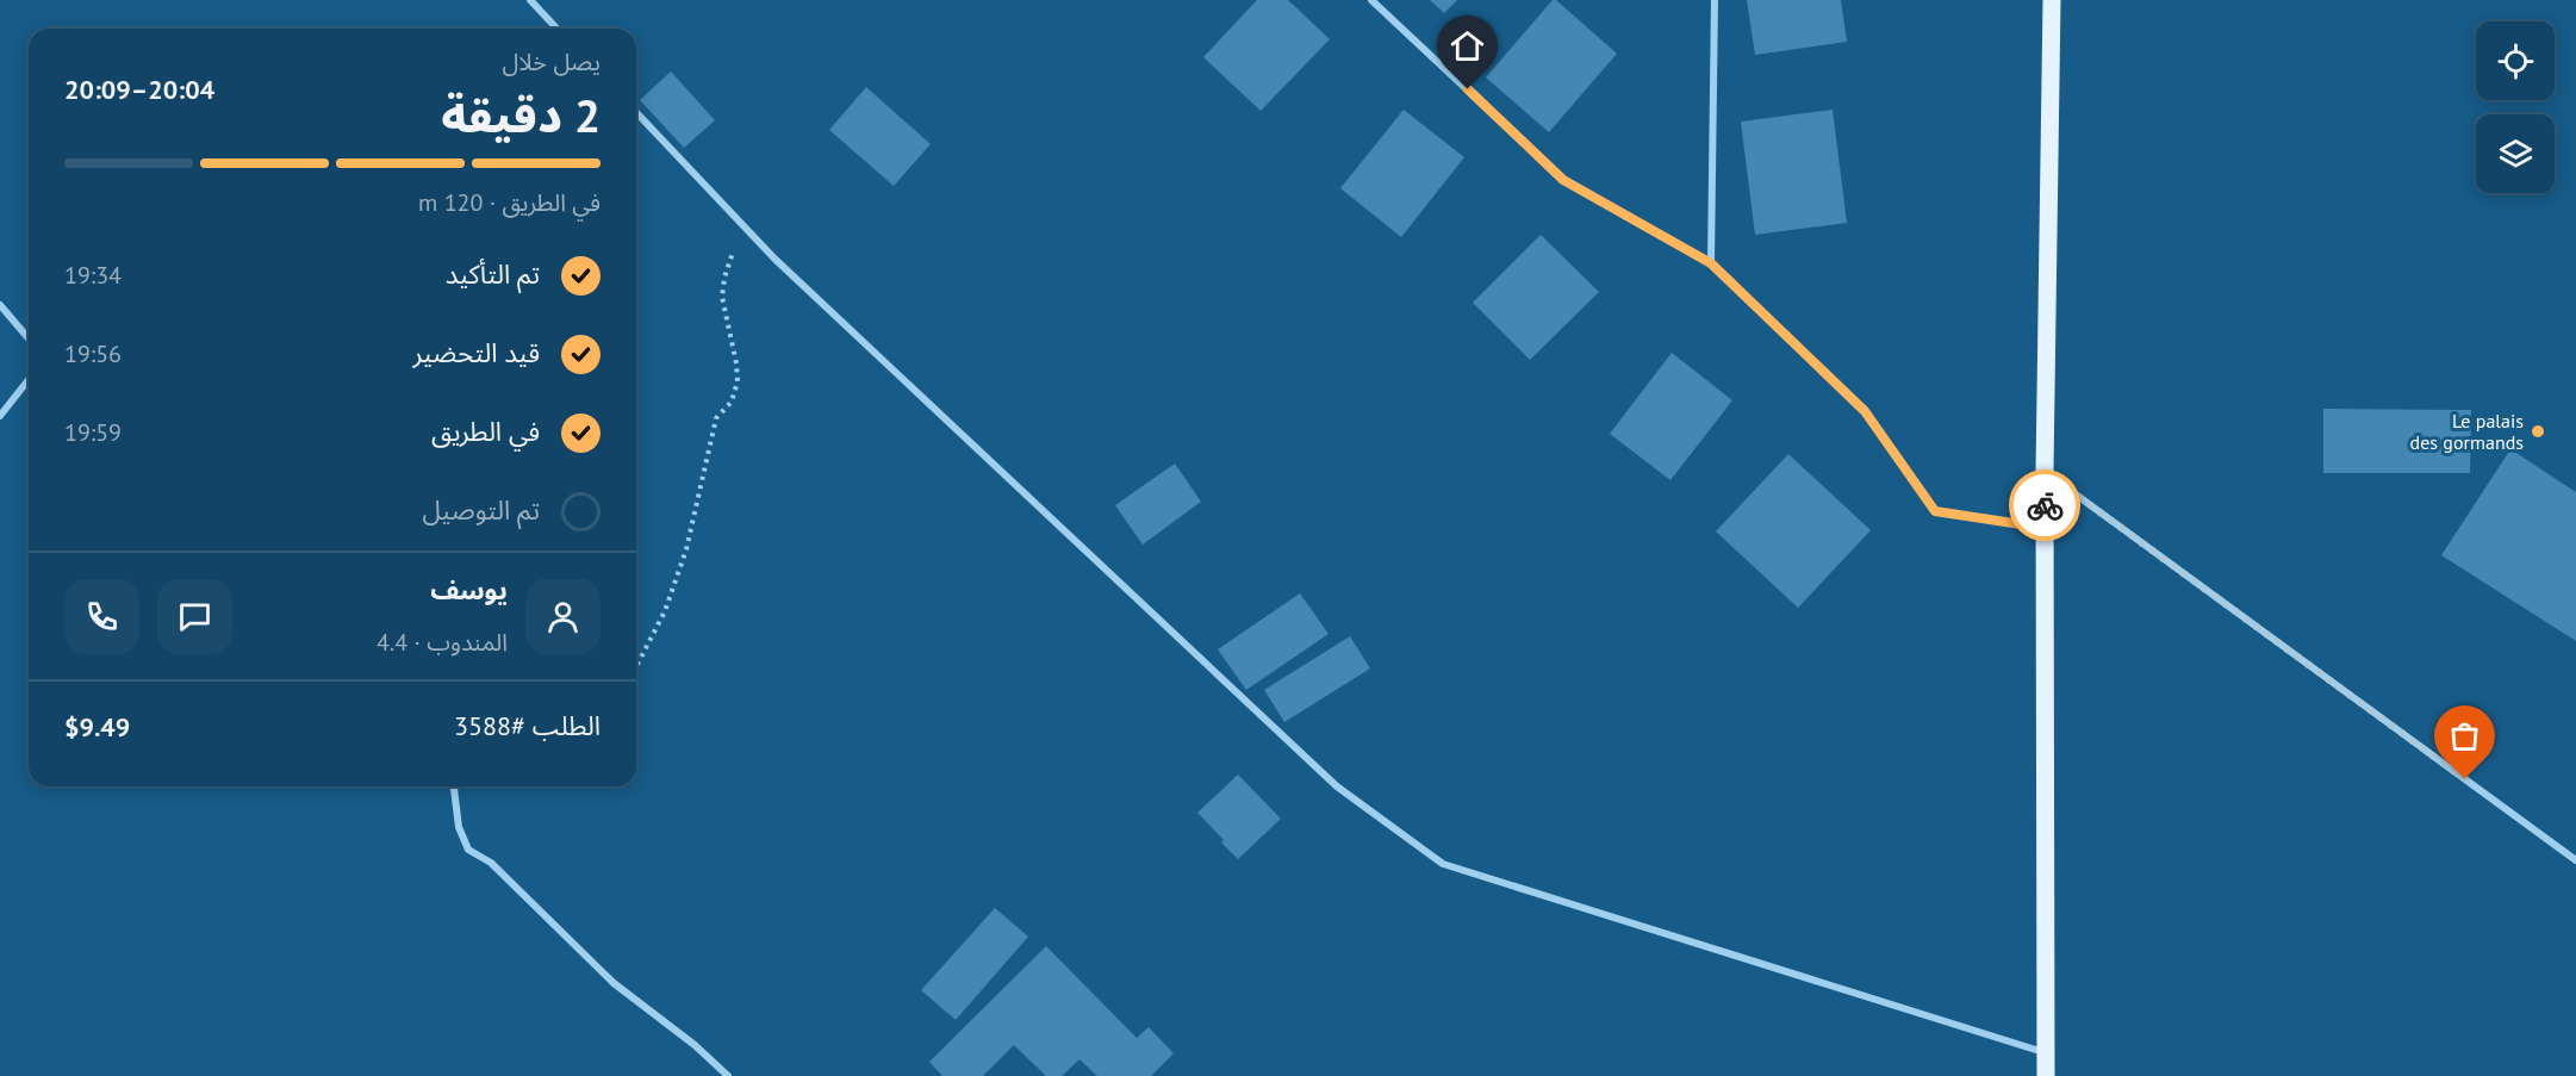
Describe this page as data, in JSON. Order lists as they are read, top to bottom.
{
  "places": ["Le palais des gormands"],
  "page": {
    "heading": ["2 دقيقة", "يصل خلال", "20:04–20:09"],
    "panel": [
      "يوسف",
      "المندوب · 4.4",
      "الطلب #3588",
      "$9.49"
    ],
    "bar": "في الطريق · 120 m",
    "list": [
      ["تم التأكيد", "19:34"],
      ["قيد التحضير", "19:56"],
      ["في الطريق", "19:59"],
      "تم التوصيل"
    ]
  }
}
